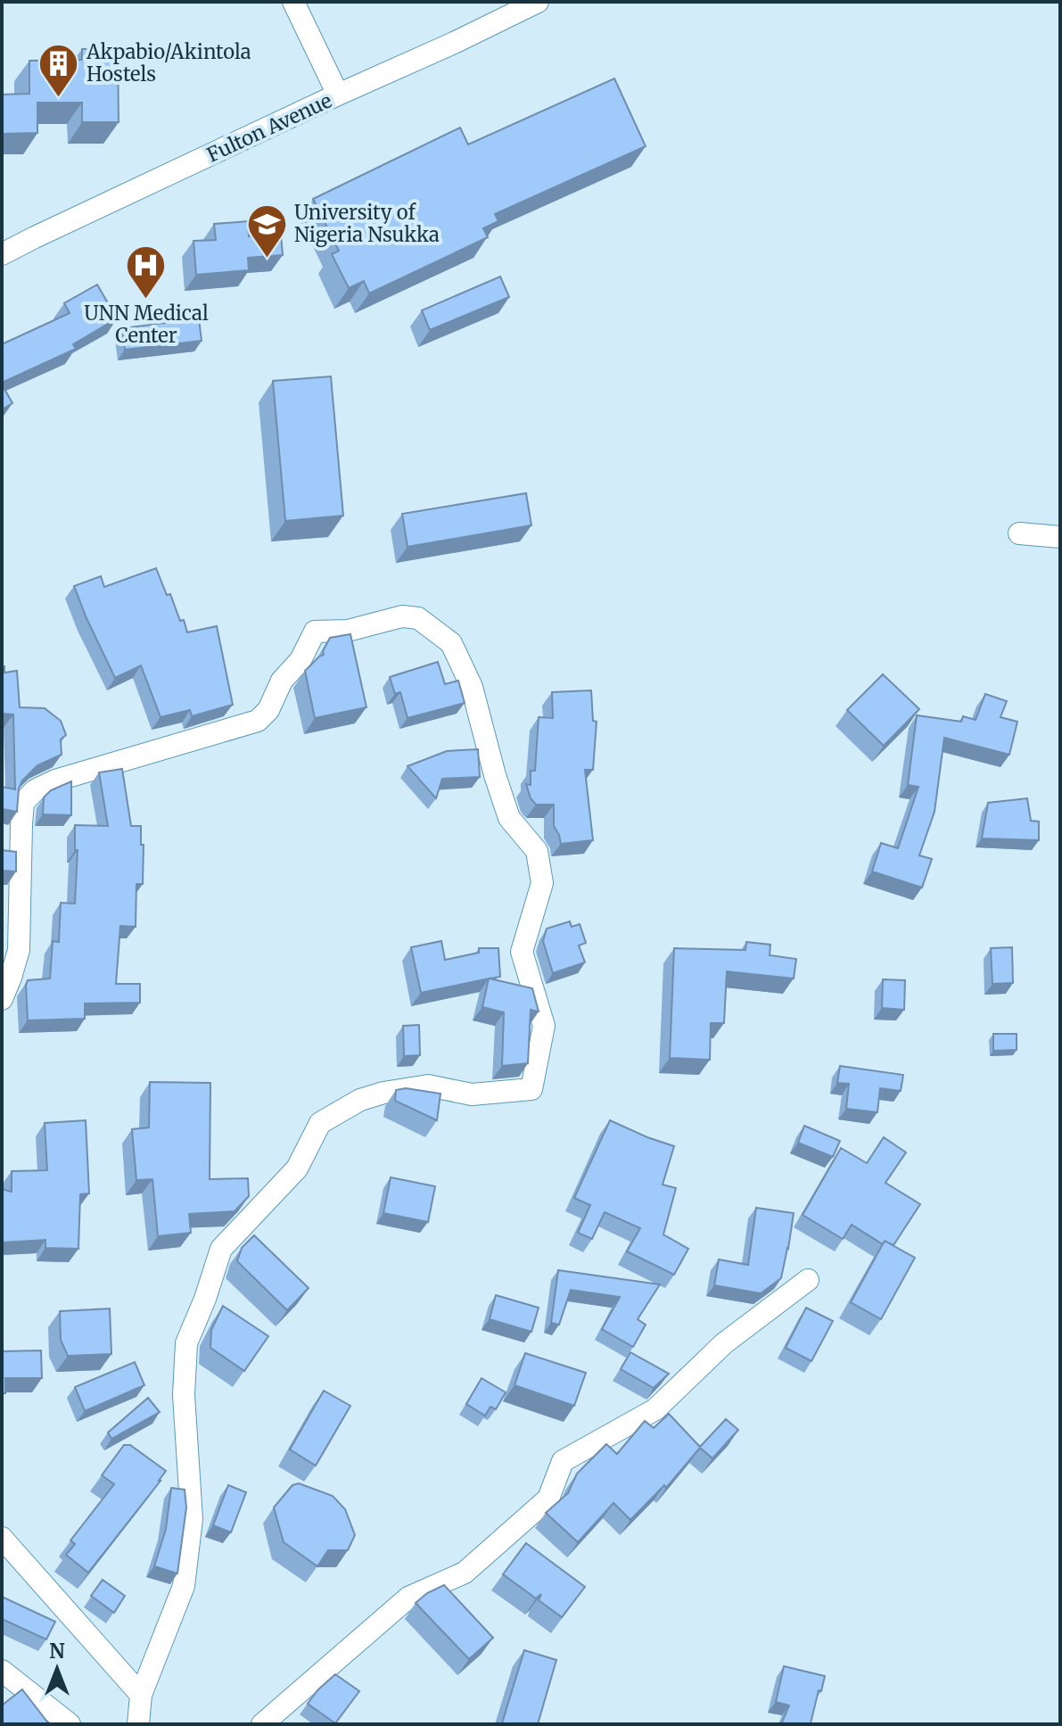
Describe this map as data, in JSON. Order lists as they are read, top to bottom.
{
  "streets": {
    "street": ["Fulton Avenue"]
  },
  "places": {
    "building": ["Akpabio/Akintola Hostels"],
    "school or university": ["University of Nigeria Nsukka"],
    "hospital": ["UNN Medical Center"]
  },
  "north": "top"
}
